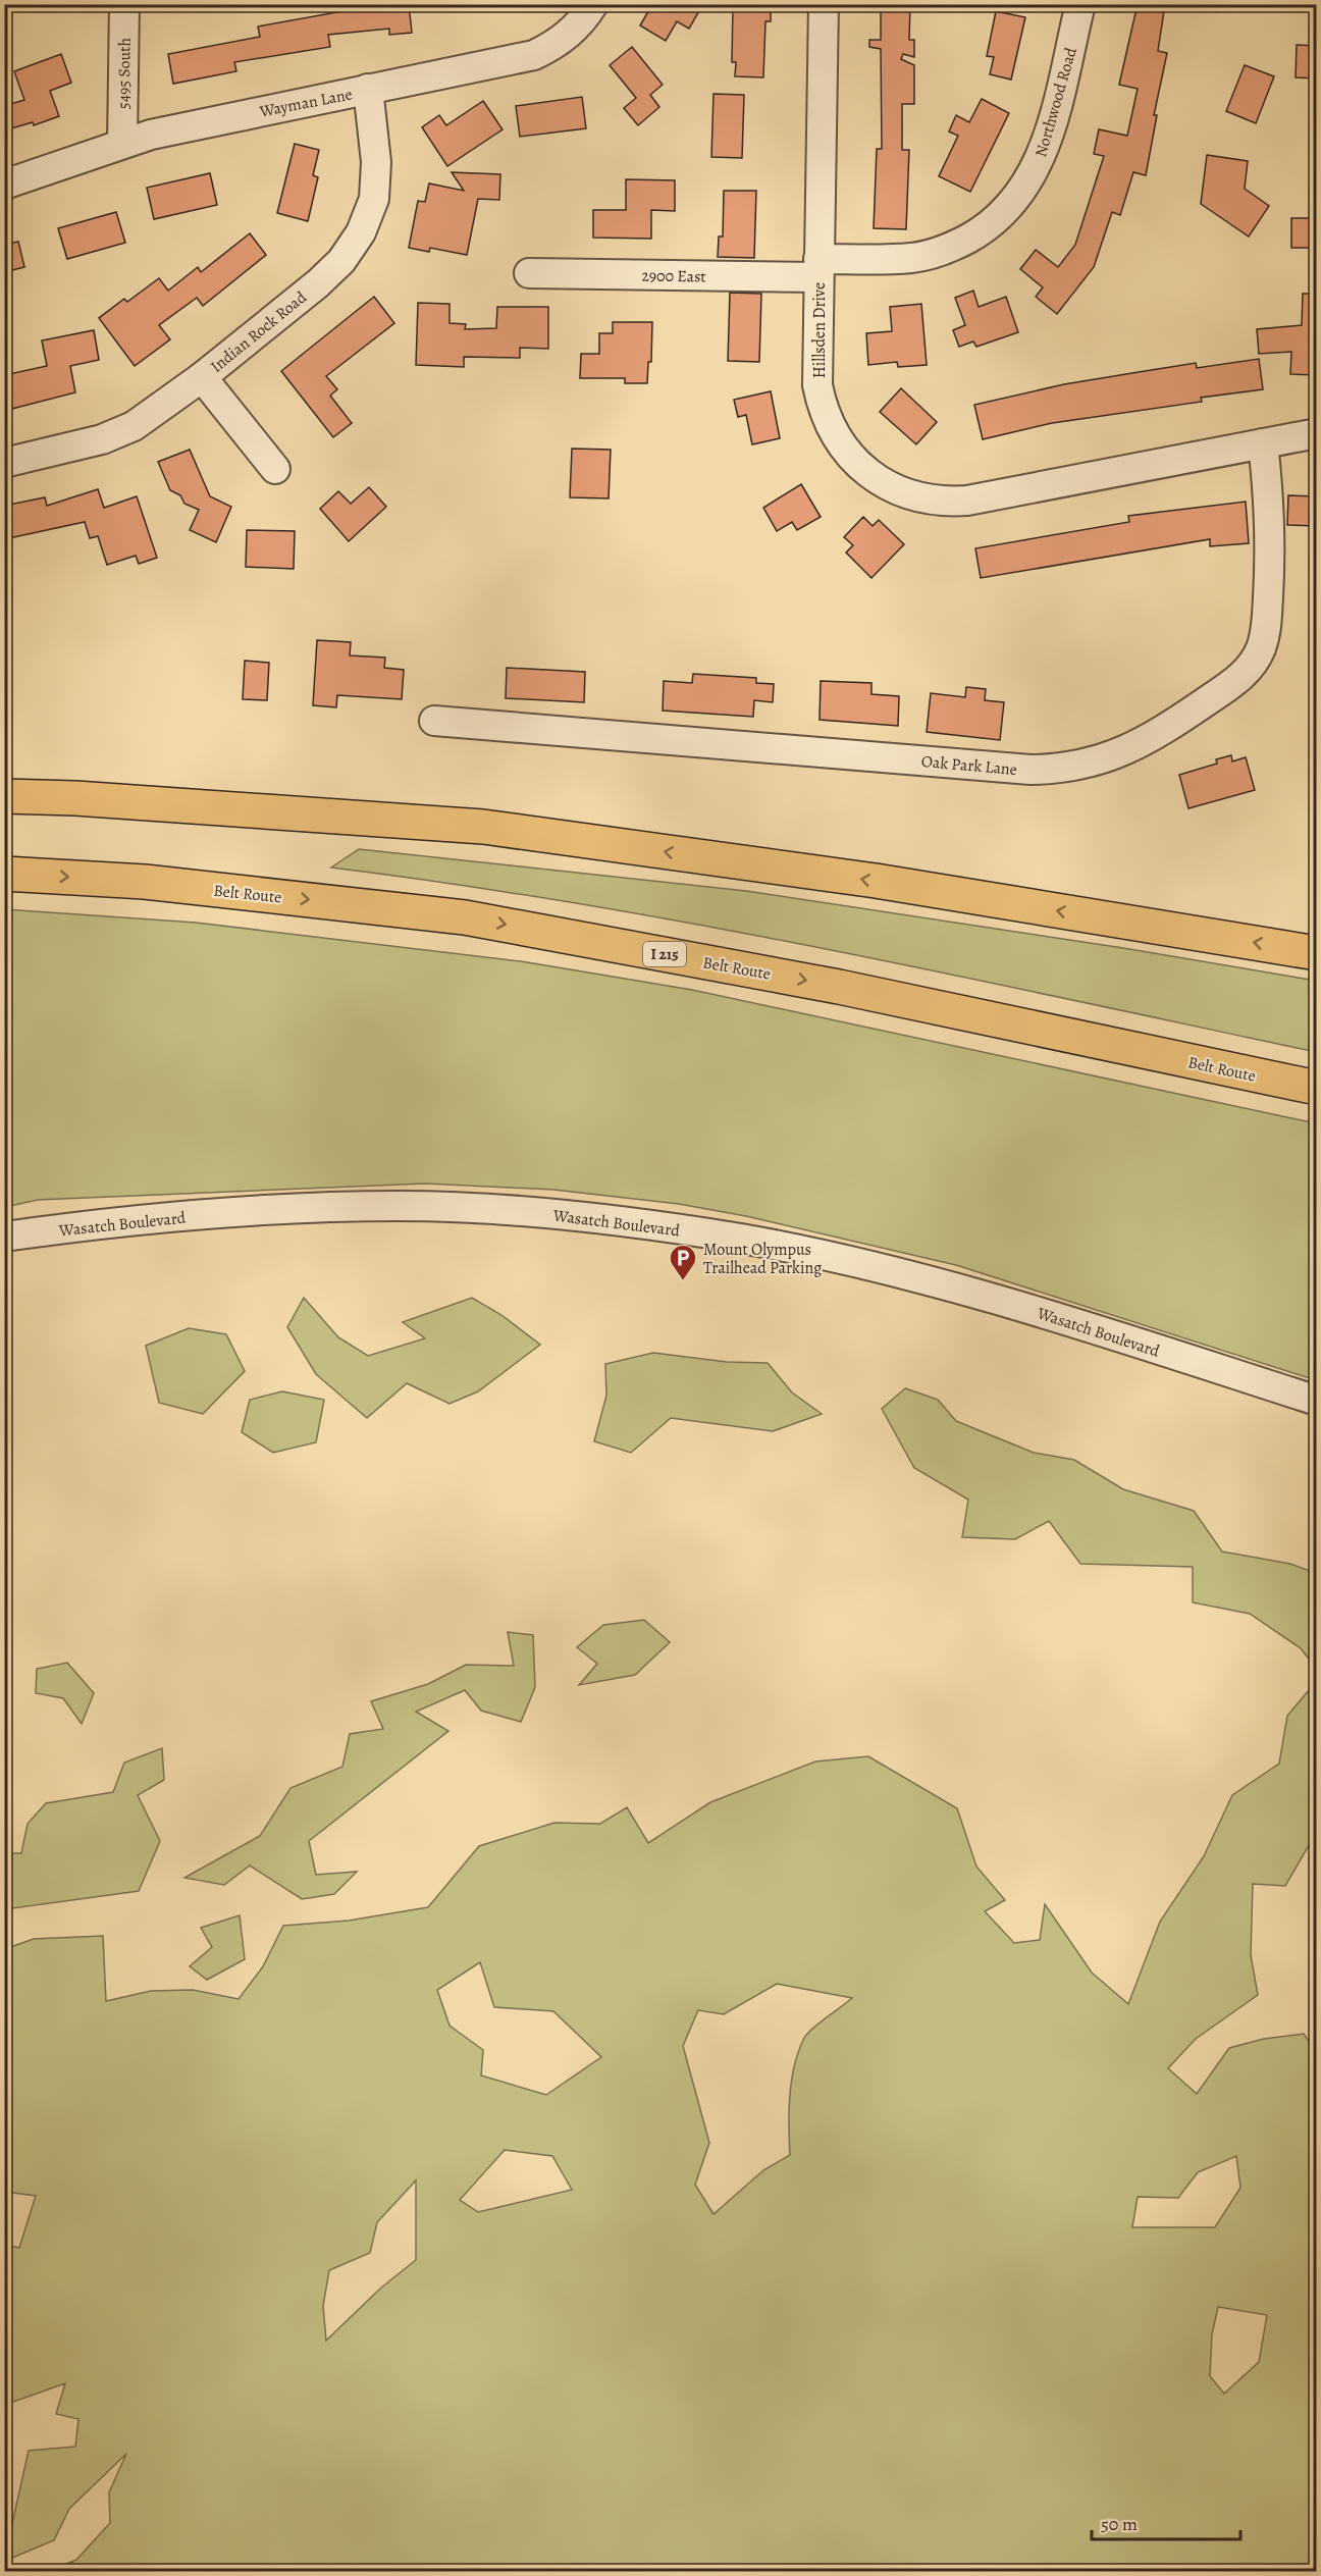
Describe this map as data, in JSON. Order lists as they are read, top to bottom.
{
  "streets": {
    "highway": ["Belt Route", "I 215"],
    "street": [
      "5495 South",
      "Wayman Lane",
      "Northwood Road",
      "2900 East",
      "Hillsden Drive",
      "Indian Rock Road",
      "Oak Park Lane",
      "Wasatch Boulevard"
    ]
  },
  "crossings": [
    ["5495 South", "Wayman Lane"],
    ["Wayman Lane", "Indian Rock Road"],
    ["Northwood Road", "2900 East"],
    ["Northwood Road", "Hillsden Drive"],
    ["2900 East", "Hillsden Drive"],
    ["Hillsden Drive", "Oak Park Lane"]
  ],
  "places": {
    "parking": ["Mount Olympus Trailhead Parking"]
  },
  "scale_bar": "50 m"
}
